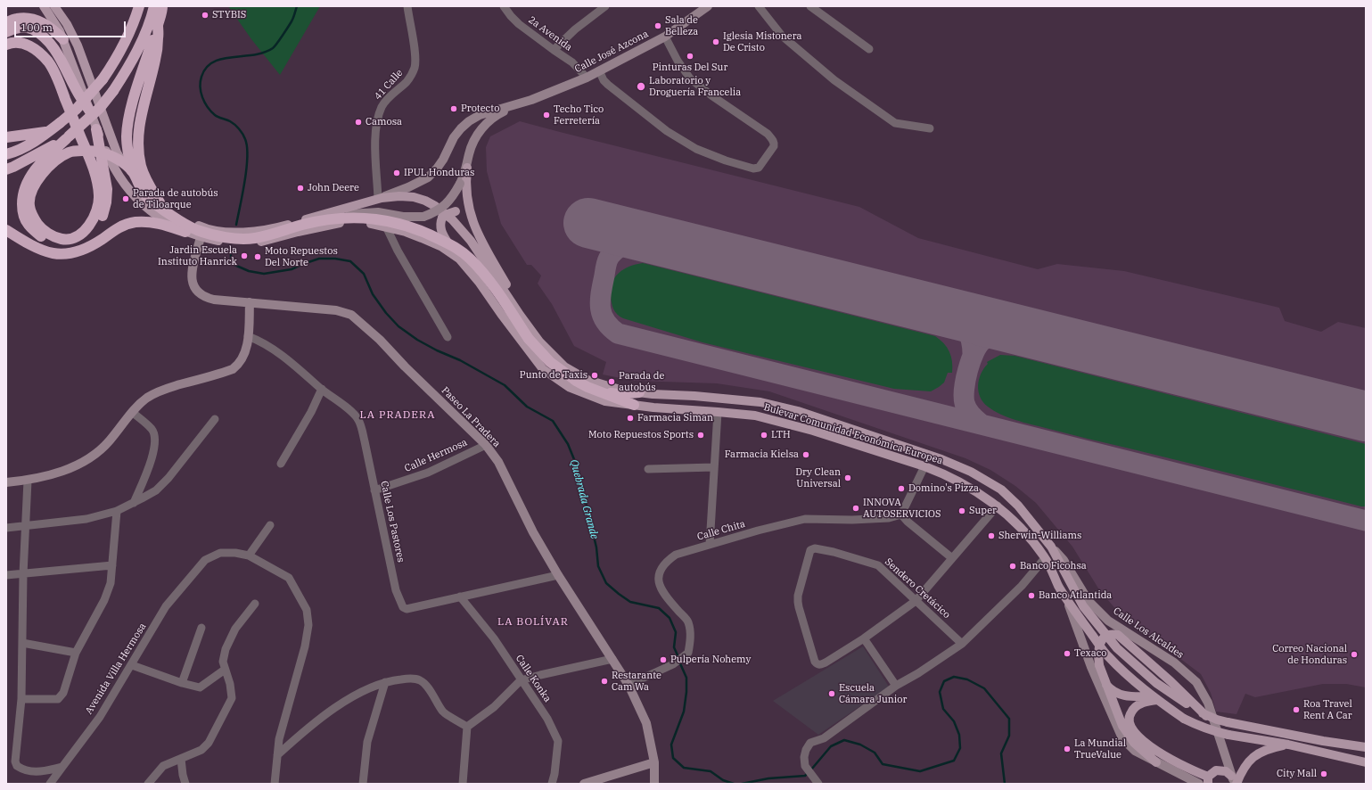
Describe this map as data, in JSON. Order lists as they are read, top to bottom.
{
  "streets": {
    "main road": [
      "Calle José Azcona",
      "Paseo La Pradera",
      "Bulevar Comunidad Económica Europea",
      "Calle Los Alcaldes"
    ],
    "street": [
      "2a Avenida",
      "41 Calle",
      "Calle Hermosa",
      "Calle Los Pastores",
      "Calle Chita",
      "Sendero Cretácico",
      "Avenida Villa Hermosa",
      "Calle Konka"
    ]
  },
  "crossings": [
    ["2a Avenida", "Calle José Azcona"],
    ["Calle José Azcona", "41 Calle"],
    ["Calle José Azcona", "Bulevar Comunidad Económica Europea"],
    ["41 Calle", "Bulevar Comunidad Económica Europea"],
    ["Paseo La Pradera", "Bulevar Comunidad Económica Europea"],
    ["Paseo La Pradera", "Calle Hermosa"],
    ["Paseo La Pradera", "Calle Los Pastores"],
    ["Paseo La Pradera", "Calle Chita"],
    ["Bulevar Comunidad Económica Europea", "Calle Los Alcaldes"],
    ["Calle Hermosa", "Calle Los Pastores"],
    ["Calle Los Pastores", "Calle Konka"]
  ],
  "districts": ["LA PRADERA", "LA BOLÍVAR"],
  "water": ["Quebrada Grande"],
  "places": [
    "STYBIS",
    "Sala de Belleza",
    "Iglesia Mistonera De Cristo",
    "Pinturas Del Sur",
    "Laboratorio y Droguería Francelia",
    "Protecto",
    "Techo Tico Ferretería",
    "Camosa",
    "IPUL Honduras",
    "John Deere",
    "Parada de autobús de Tiloarque",
    "Jardin Escuela Instituto Hanrick",
    "Moto Repuestos Del Norte",
    "Punto de Taxis",
    "Parada de autobús",
    "Farmacia Siman",
    "Moto Repuestos Sports",
    "LTH",
    "Farmacia Kielsa",
    "Dry Clean Universal",
    "Domino's Pizza",
    "INNOVA AUTOSERVICIOS",
    "Super",
    "Sherwin-Williams",
    "Banco Ficohsa",
    "Banco Atlantida",
    "Texaco",
    "Correo Nacional de Honduras",
    "Pulpería Nohemy",
    "Restarante Cam Wa",
    "Escuela Cámara Junior",
    "Roa Travel Rent A Car",
    "La Mundial TrueValue",
    "City Mall"
  ],
  "scale_bar": "100 m"
}
